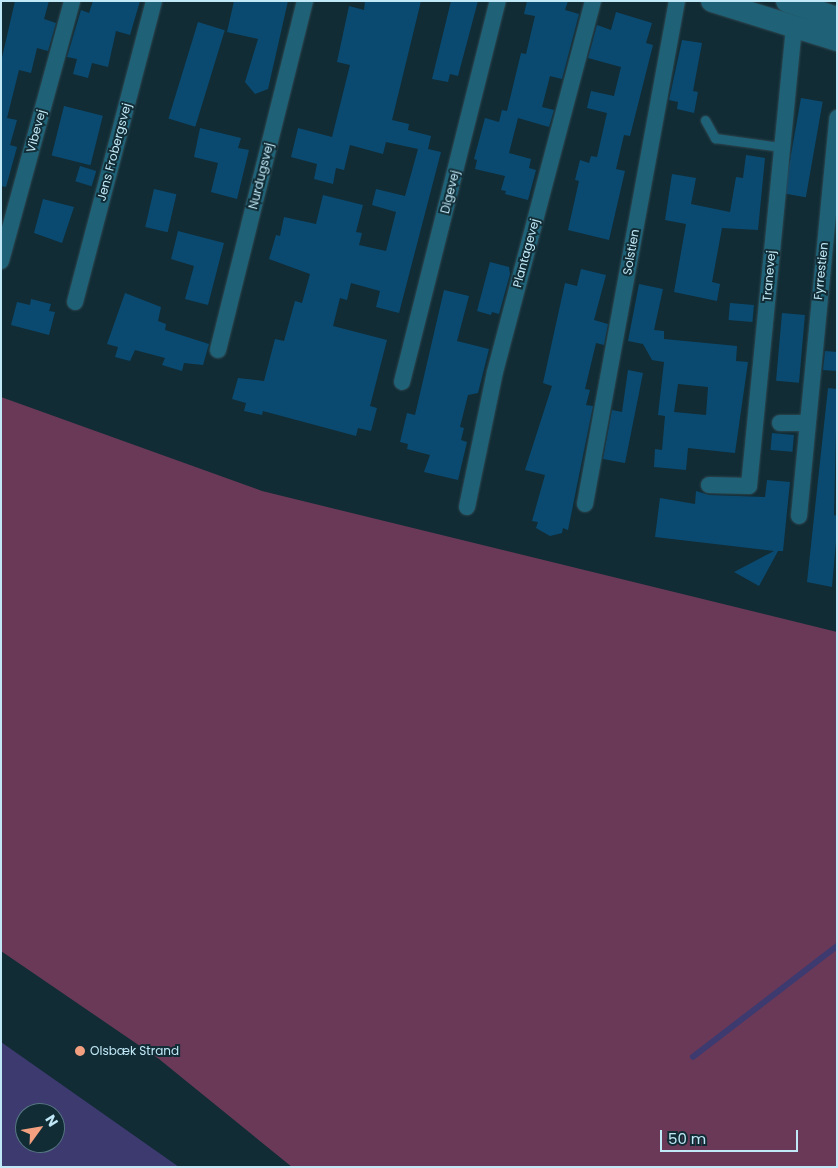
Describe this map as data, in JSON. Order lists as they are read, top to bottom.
{
  "streets": {
    "street": [
      "Vibevej",
      "Jens Frobergsvej",
      "Nurdugsvej",
      "Digevej",
      "Solstien",
      "Plantagevej",
      "Fyrrestien",
      "Tranevej"
    ]
  },
  "places": ["Olsbæk Strand"],
  "scale_bar": "50 m",
  "north": "top right"
}
